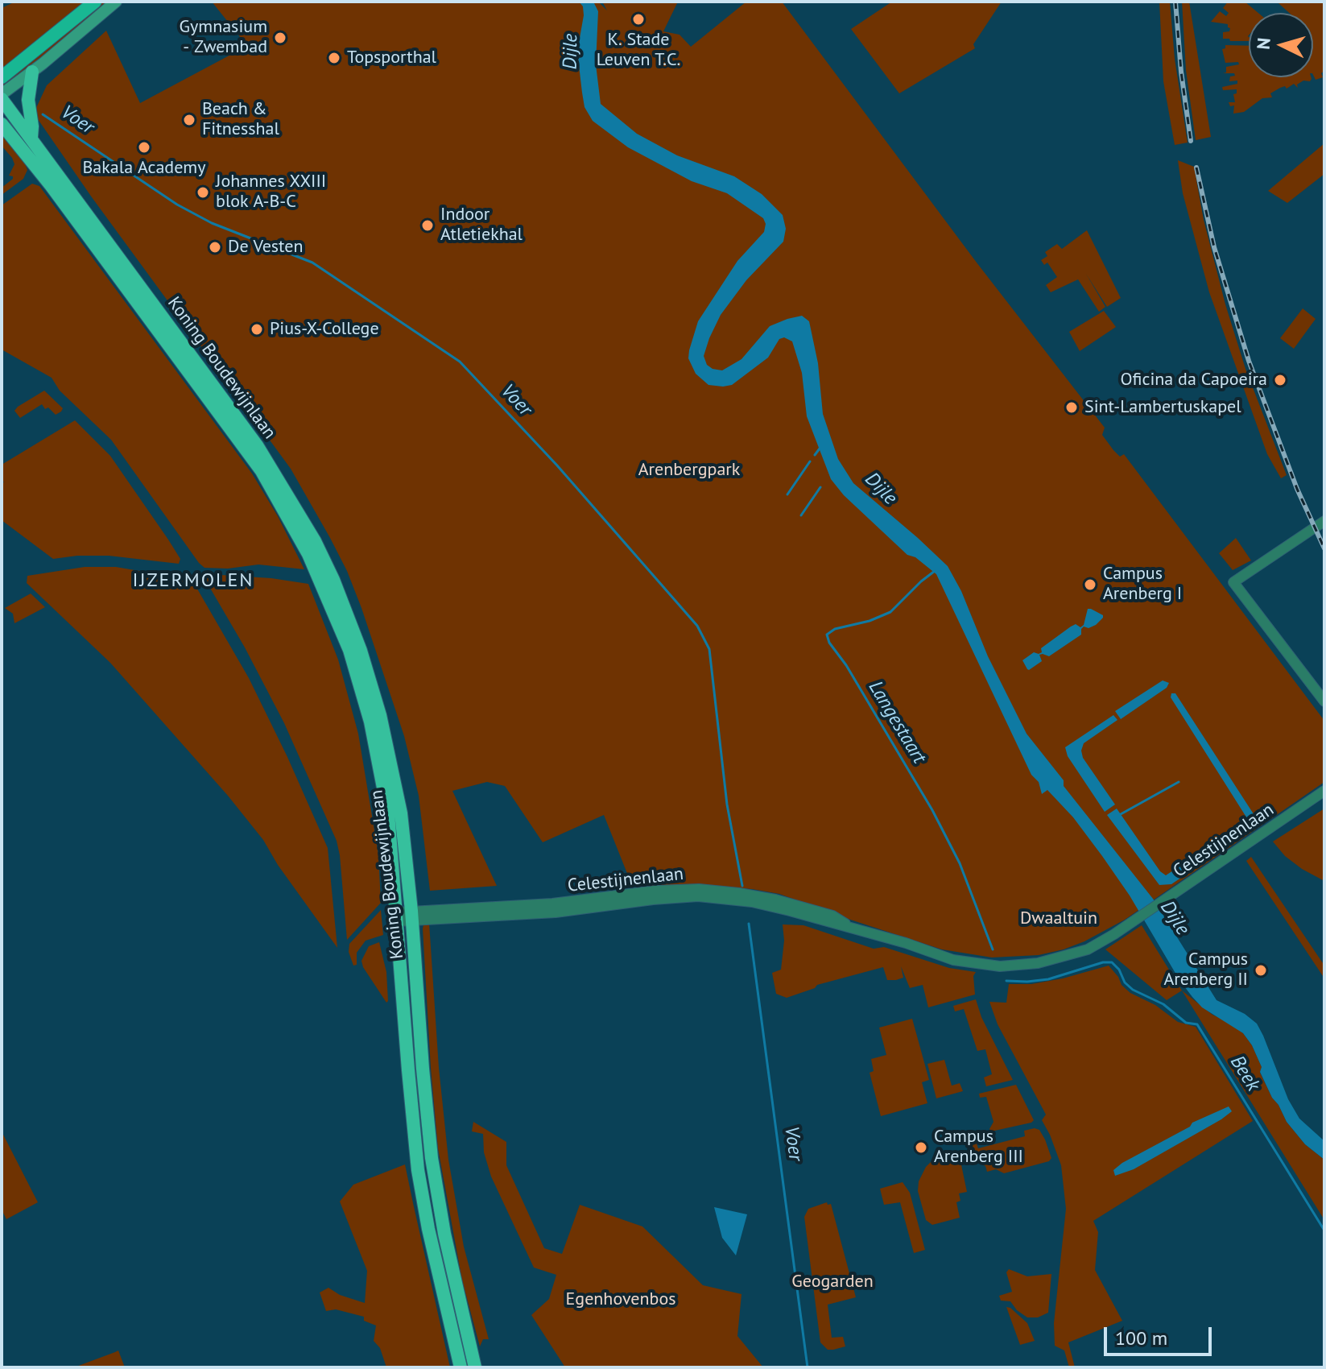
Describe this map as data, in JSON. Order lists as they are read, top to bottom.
{
  "streets": {
    "highway": ["Koning Boudewijnlaan"],
    "street": ["Celestijnenlaan"]
  },
  "crossings": [
    ["Koning Boudewijnlaan", "Celestijnenlaan"]
  ],
  "districts": ["IJZERMOLEN"],
  "water": [
    "Dijle",
    "Voer",
    "Langestaart",
    "Beek"
  ],
  "parks": [
    "Arenbergpark",
    "Dwaaltuin",
    "Geogarden",
    "Egenhovenbos"
  ],
  "places": [
    "K. Stade Leuven T.C.",
    "Gymnasium - Zwembad",
    "Topsporthal",
    "Beach & Fitnesshal",
    "Bakala Academy",
    "Johannes XXIII blok A-B-C",
    "Indoor Atletiekhal",
    "De Vesten",
    "Pius-X-College",
    "Oficina da Capoeira",
    "Sint-Lambertuskapel",
    "Campus Arenberg I",
    "Campus Arenberg II",
    "Campus Arenberg III"
  ],
  "scale_bar": "100 m",
  "north": "left"
}
